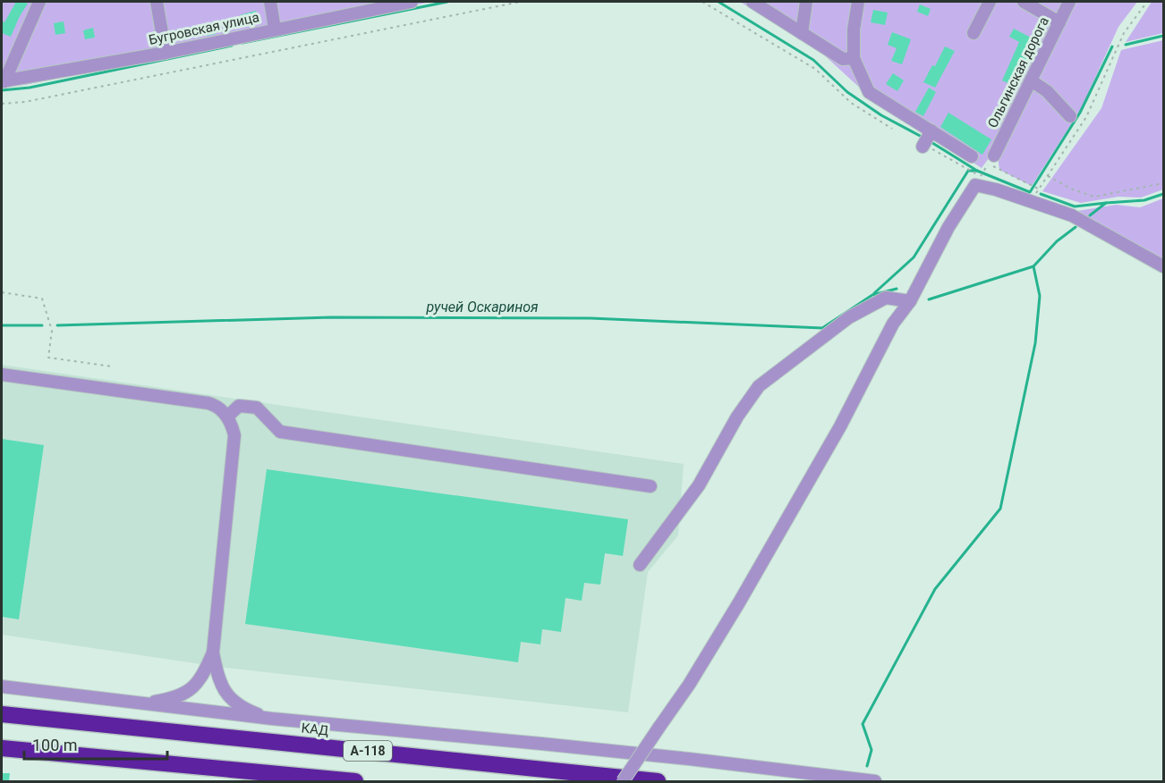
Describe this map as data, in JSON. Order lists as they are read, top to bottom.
{
  "streets": {
    "highway": ["КАД", "А-118"],
    "street": ["Бугровская улица", "Ольгинская дорога"]
  },
  "water": ["ручей Оскариноя"],
  "scale_bar": "100 m"
}
